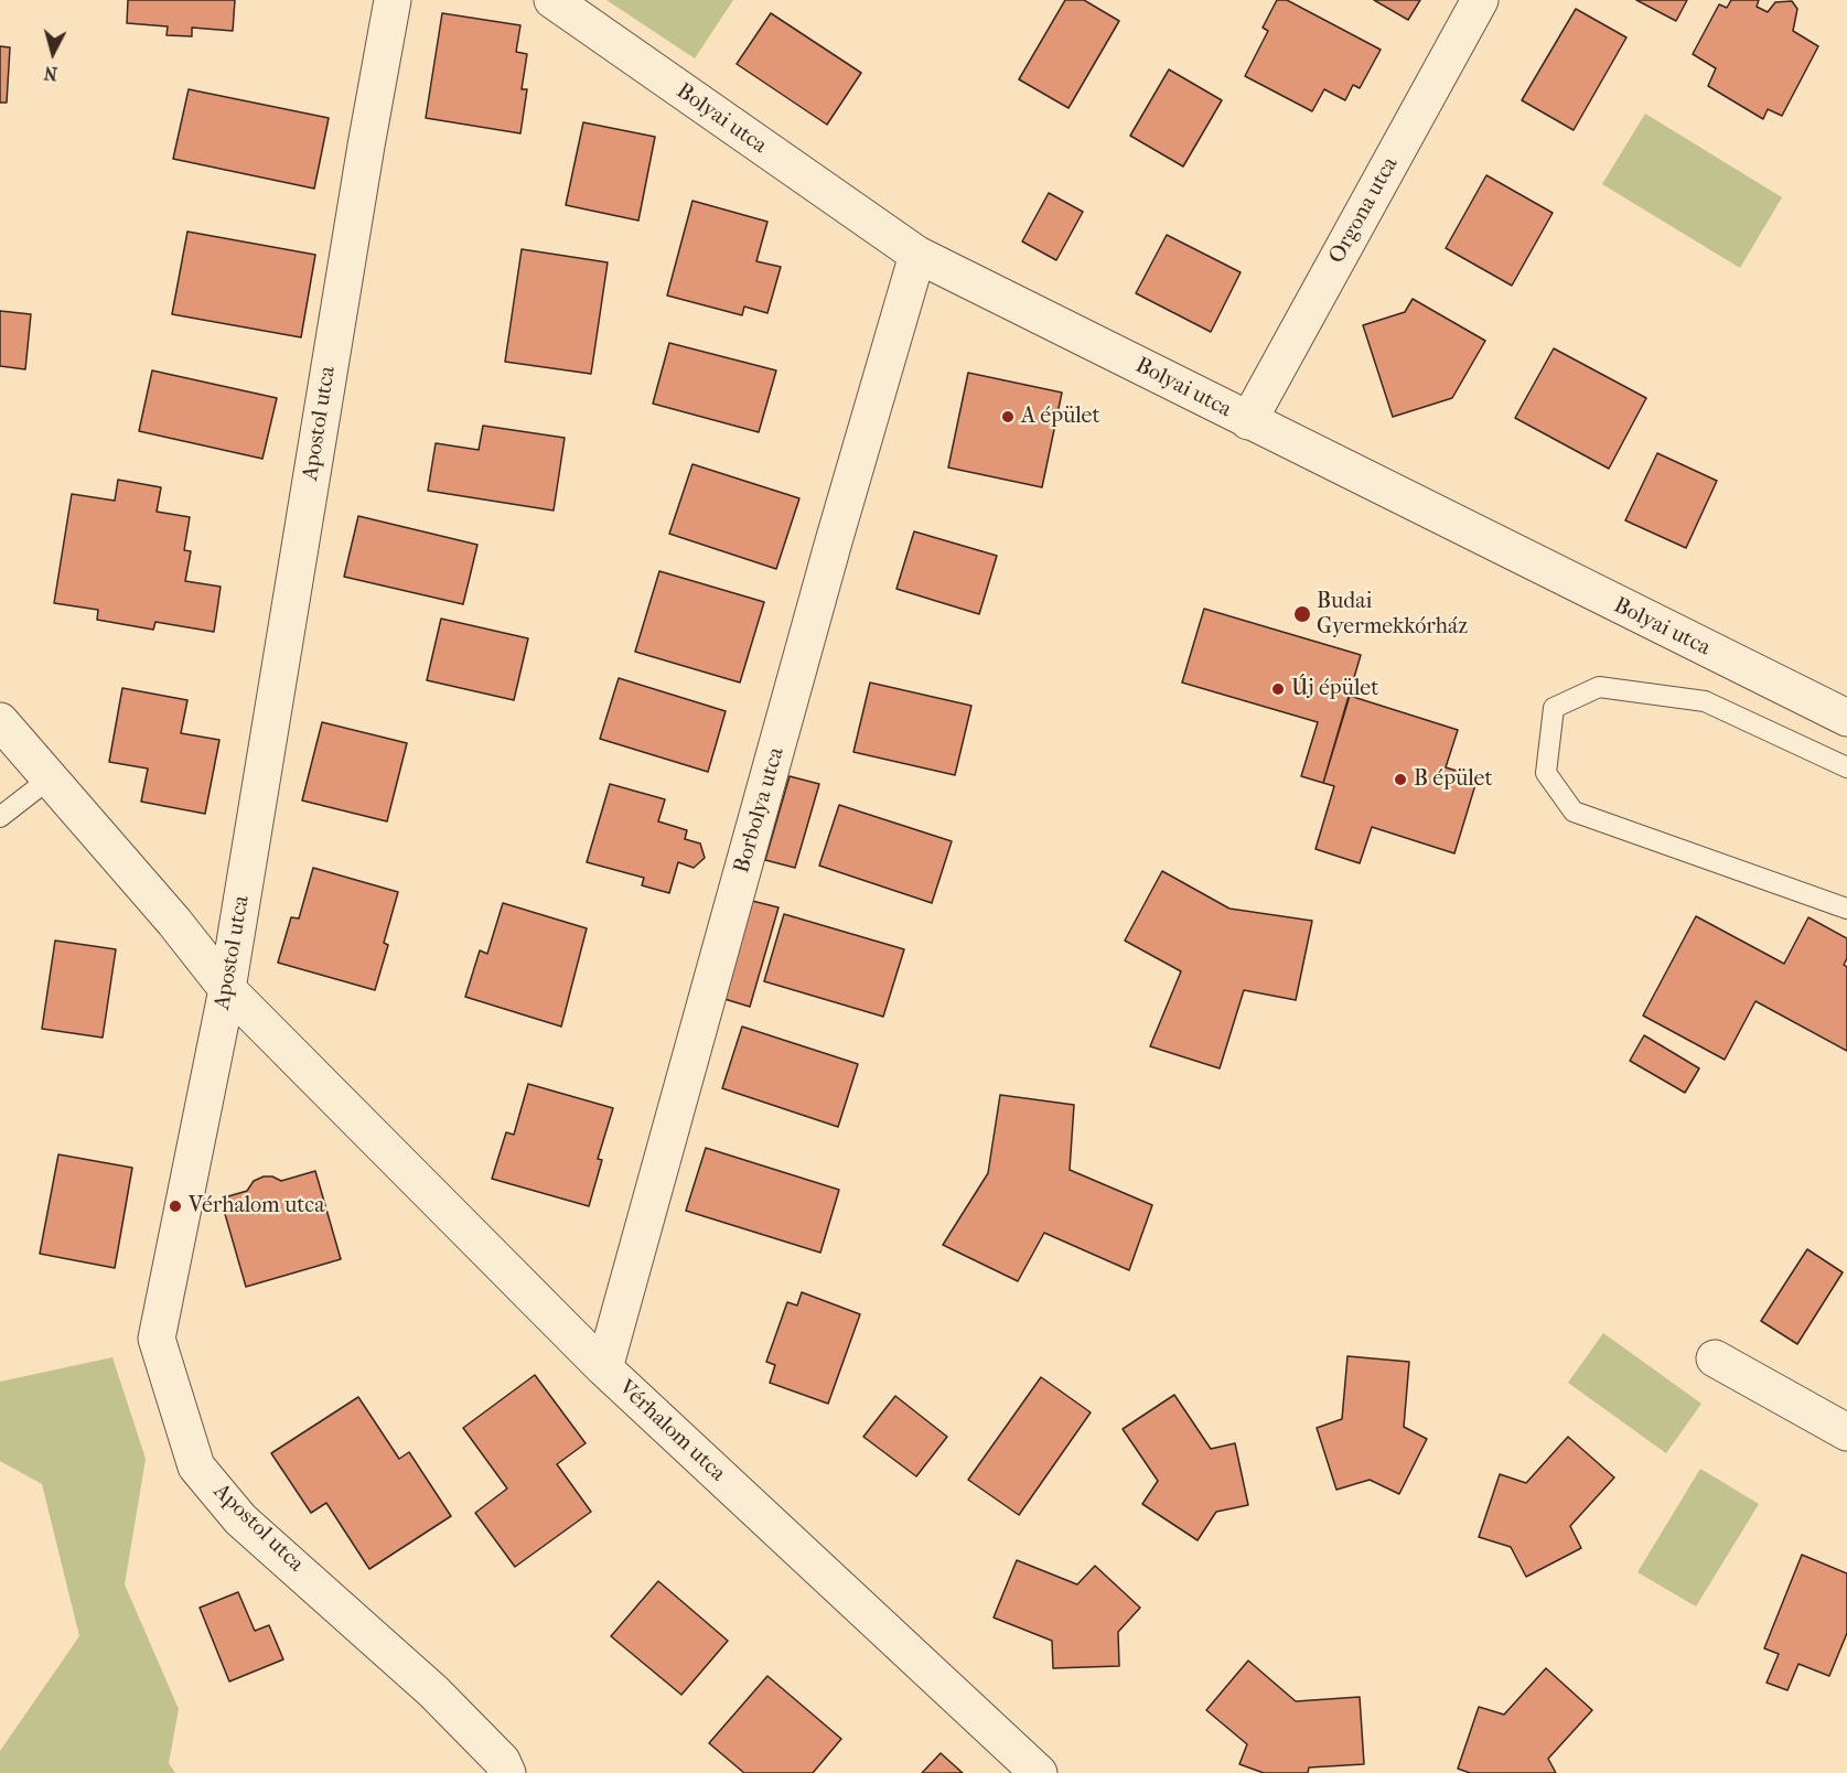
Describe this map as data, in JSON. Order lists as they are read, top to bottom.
{
  "streets": {
    "street": [
      "Bolyai utca",
      "Orgona utca",
      "Apostol utca",
      "Borbolya utca",
      "Vérhalom utca"
    ]
  },
  "crossings": [
    ["Bolyai utca", "Orgona utca"],
    ["Bolyai utca", "Borbolya utca"],
    ["Apostol utca", "Vérhalom utca"],
    ["Borbolya utca", "Vérhalom utca"]
  ],
  "places": [
    "A épület",
    "Budai Gyermekkórház",
    "Új épület",
    "B épület",
    "Vérhalom utca"
  ],
  "north": "bottom"
}
